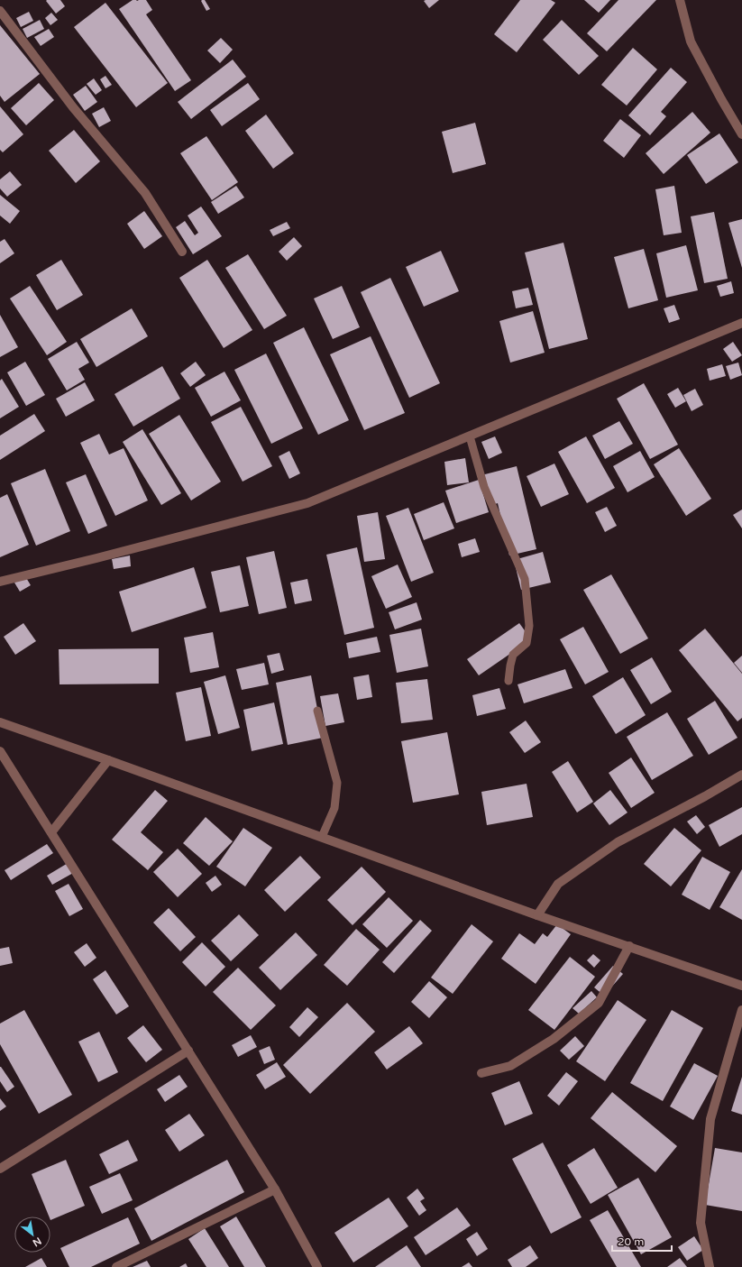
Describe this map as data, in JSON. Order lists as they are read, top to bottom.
{
  "scale_bar": "20 m",
  "north": "bottom right"
}
